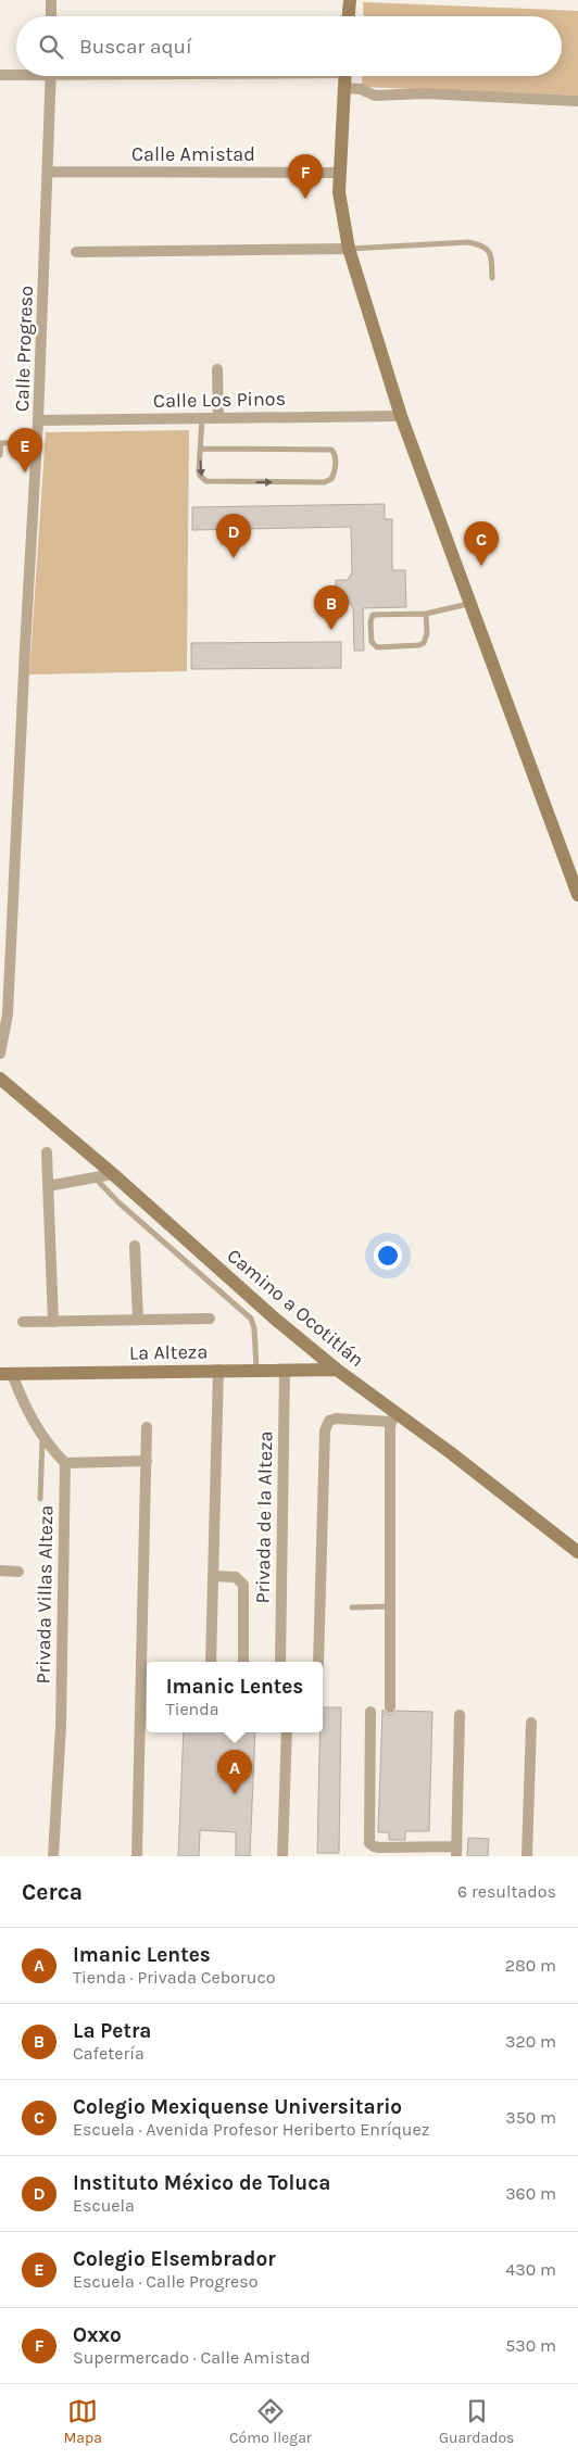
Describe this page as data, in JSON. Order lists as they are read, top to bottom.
{
  "streets": {
    "main road": ["Camino a Ocotitlán", "La Alteza"],
    "street": [
      "Calle Amistad",
      "Calle Progreso",
      "Calle Los Pinos",
      "Privada de la Alteza",
      "Privada Villas Alteza"
    ]
  },
  "crossings": [
    ["Calle Amistad", "Calle Progreso"],
    ["Calle Progreso", "Calle Los Pinos"],
    ["Camino a Ocotitlán", "La Alteza"],
    ["La Alteza", "Privada de la Alteza"]
  ],
  "page": {
    "search": "Buscar aquí",
    "pins": [
      "F",
      "E",
      "D",
      "C",
      "B",
      "A"
    ],
    "popup": ["Imanic Lentes", "Tienda"],
    "heading": ["Cerca", "6 resultados"],
    "list": [
      {
        "mark": "A",
        "name": "Imanic Lentes",
        "note": "Tienda · Privada Ceboruco",
        "value": "280 m"
      },
      {
        "mark": "B",
        "name": "La Petra",
        "note": "Cafetería",
        "value": "320 m"
      },
      {
        "mark": "C",
        "name": "Colegio Mexiquense Universitario",
        "note": "Escuela · Avenida Profesor Heriberto Enríquez",
        "value": "350 m"
      },
      {
        "mark": "D",
        "name": "Instituto México de Toluca",
        "note": "Escuela",
        "value": "360 m"
      },
      {
        "mark": "E",
        "name": "Colegio Elsembrador",
        "note": "Escuela · Calle Progreso",
        "value": "430 m"
      },
      {
        "mark": "F",
        "name": "Oxxo",
        "note": "Supermercado · Calle Amistad",
        "value": "530 m"
      }
    ],
    "nav": ["Mapa", "Cómo llegar", "Guardados"]
  }
}
